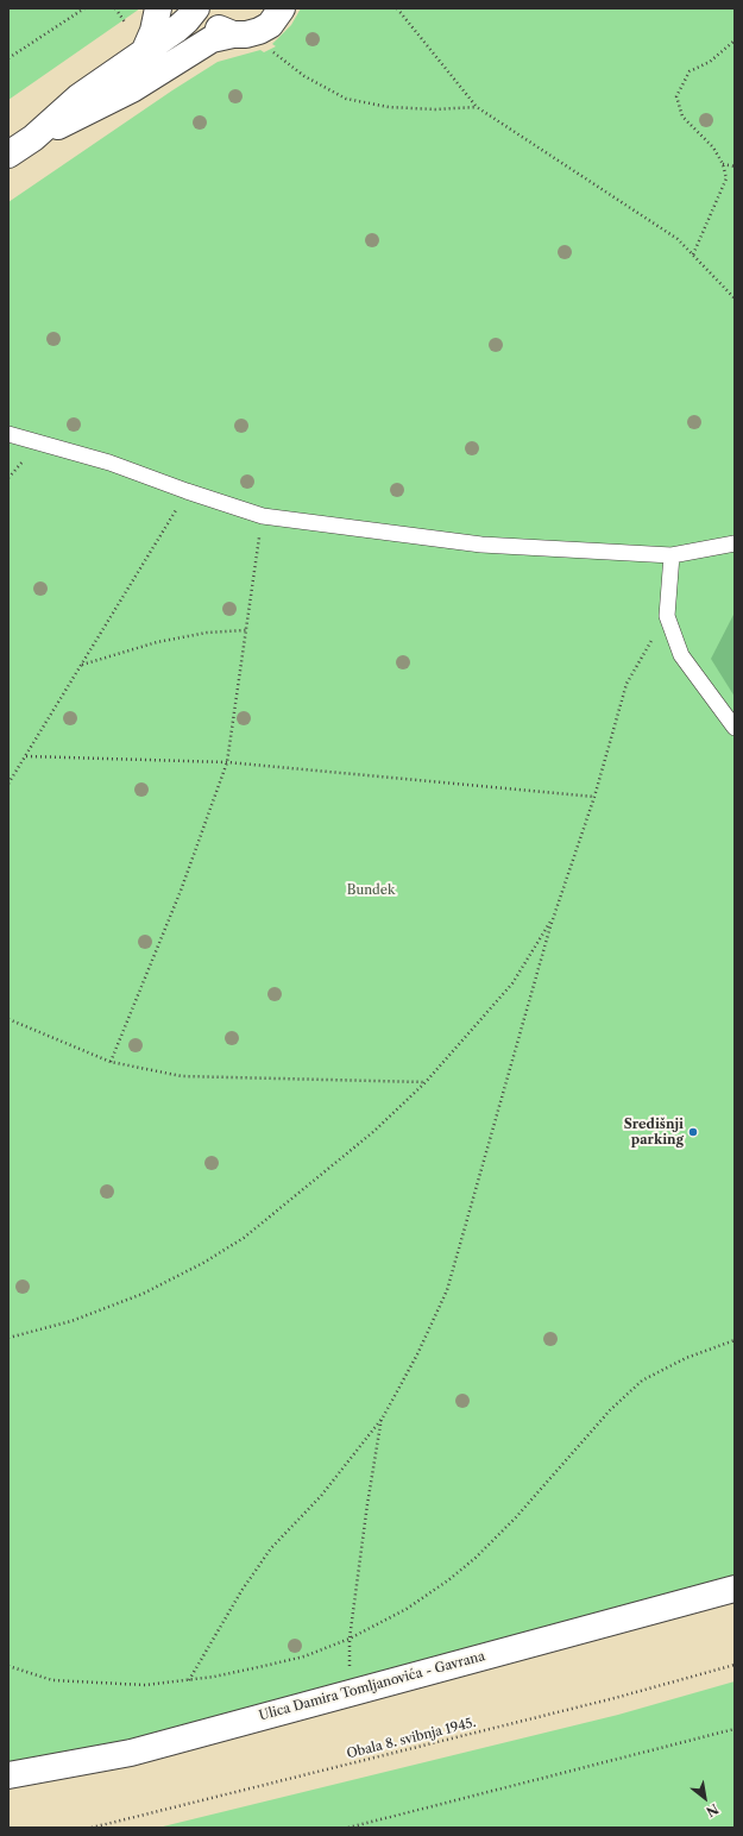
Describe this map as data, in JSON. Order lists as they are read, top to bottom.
{
  "streets": {
    "street": ["Ulica Damira Tomljanovića - Gavrana"],
    "path": ["Obala 8. svibnja 1945."]
  },
  "parks": ["Bundek"],
  "places": ["Središnji parking"],
  "north": "bottom right"
}
